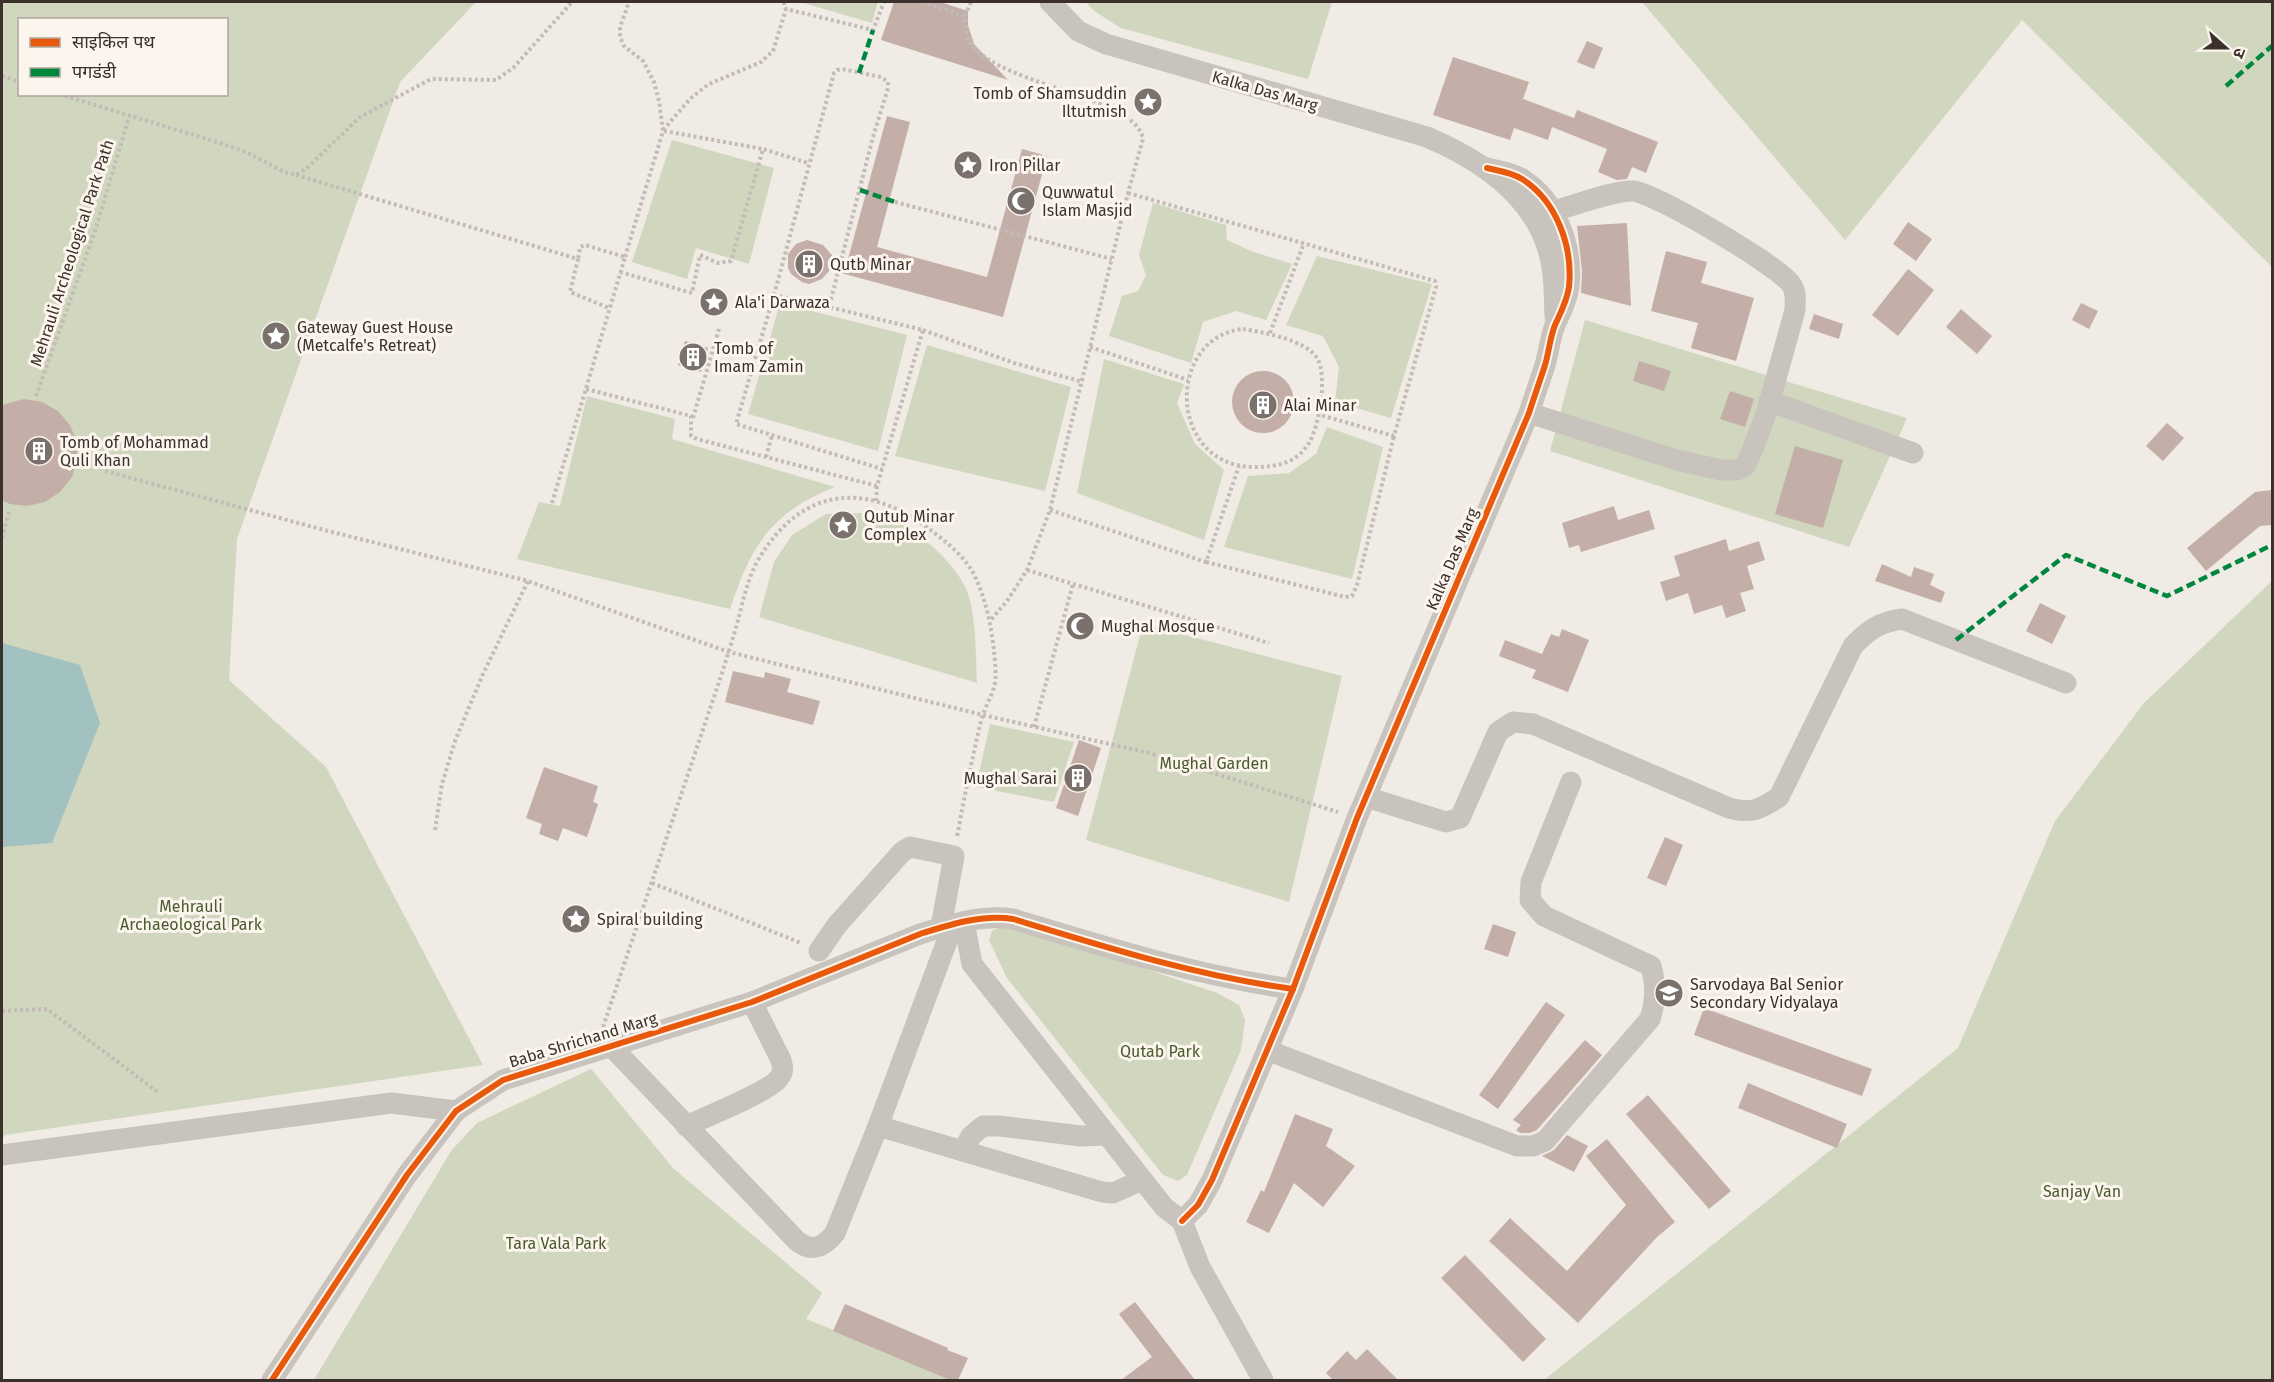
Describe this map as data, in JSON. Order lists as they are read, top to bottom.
{
  "streets": {
    "street": ["Kalka Das Marg", "Baba Shrichand Marg"],
    "path": ["Mehrauli Archeological Park Path"]
  },
  "crossings": [
    ["Kalka Das Marg", "Baba Shrichand Marg"]
  ],
  "parks": [
    "Mughal Garden",
    "Mehrauli Archaeological Park",
    "Qutab Park",
    "Sanjay Van",
    "Tara Vala Park"
  ],
  "places": {
    "place": [
      "Tomb of Shamsuddin Iltutmish",
      "Iron Pillar",
      "Ala'i Darwaza",
      "Gateway Guest House (Metcalfe's Retreat)",
      "Qutub Minar Complex",
      "Spiral building"
    ],
    "mosque": ["Quwwatul Islam Masjid", "Mughal Mosque"],
    "building": [
      "Qutb Minar",
      "Tomb of Imam Zamin",
      "Alai Minar",
      "Tomb of Mohammad Quli Khan",
      "Mughal Sarai"
    ],
    "school or university": ["Sarvodaya Bal Senior Secondary Vidyalaya"]
  },
  "legend": ["साइकिल पथ", "पगडंडी"],
  "north": "right"
}
